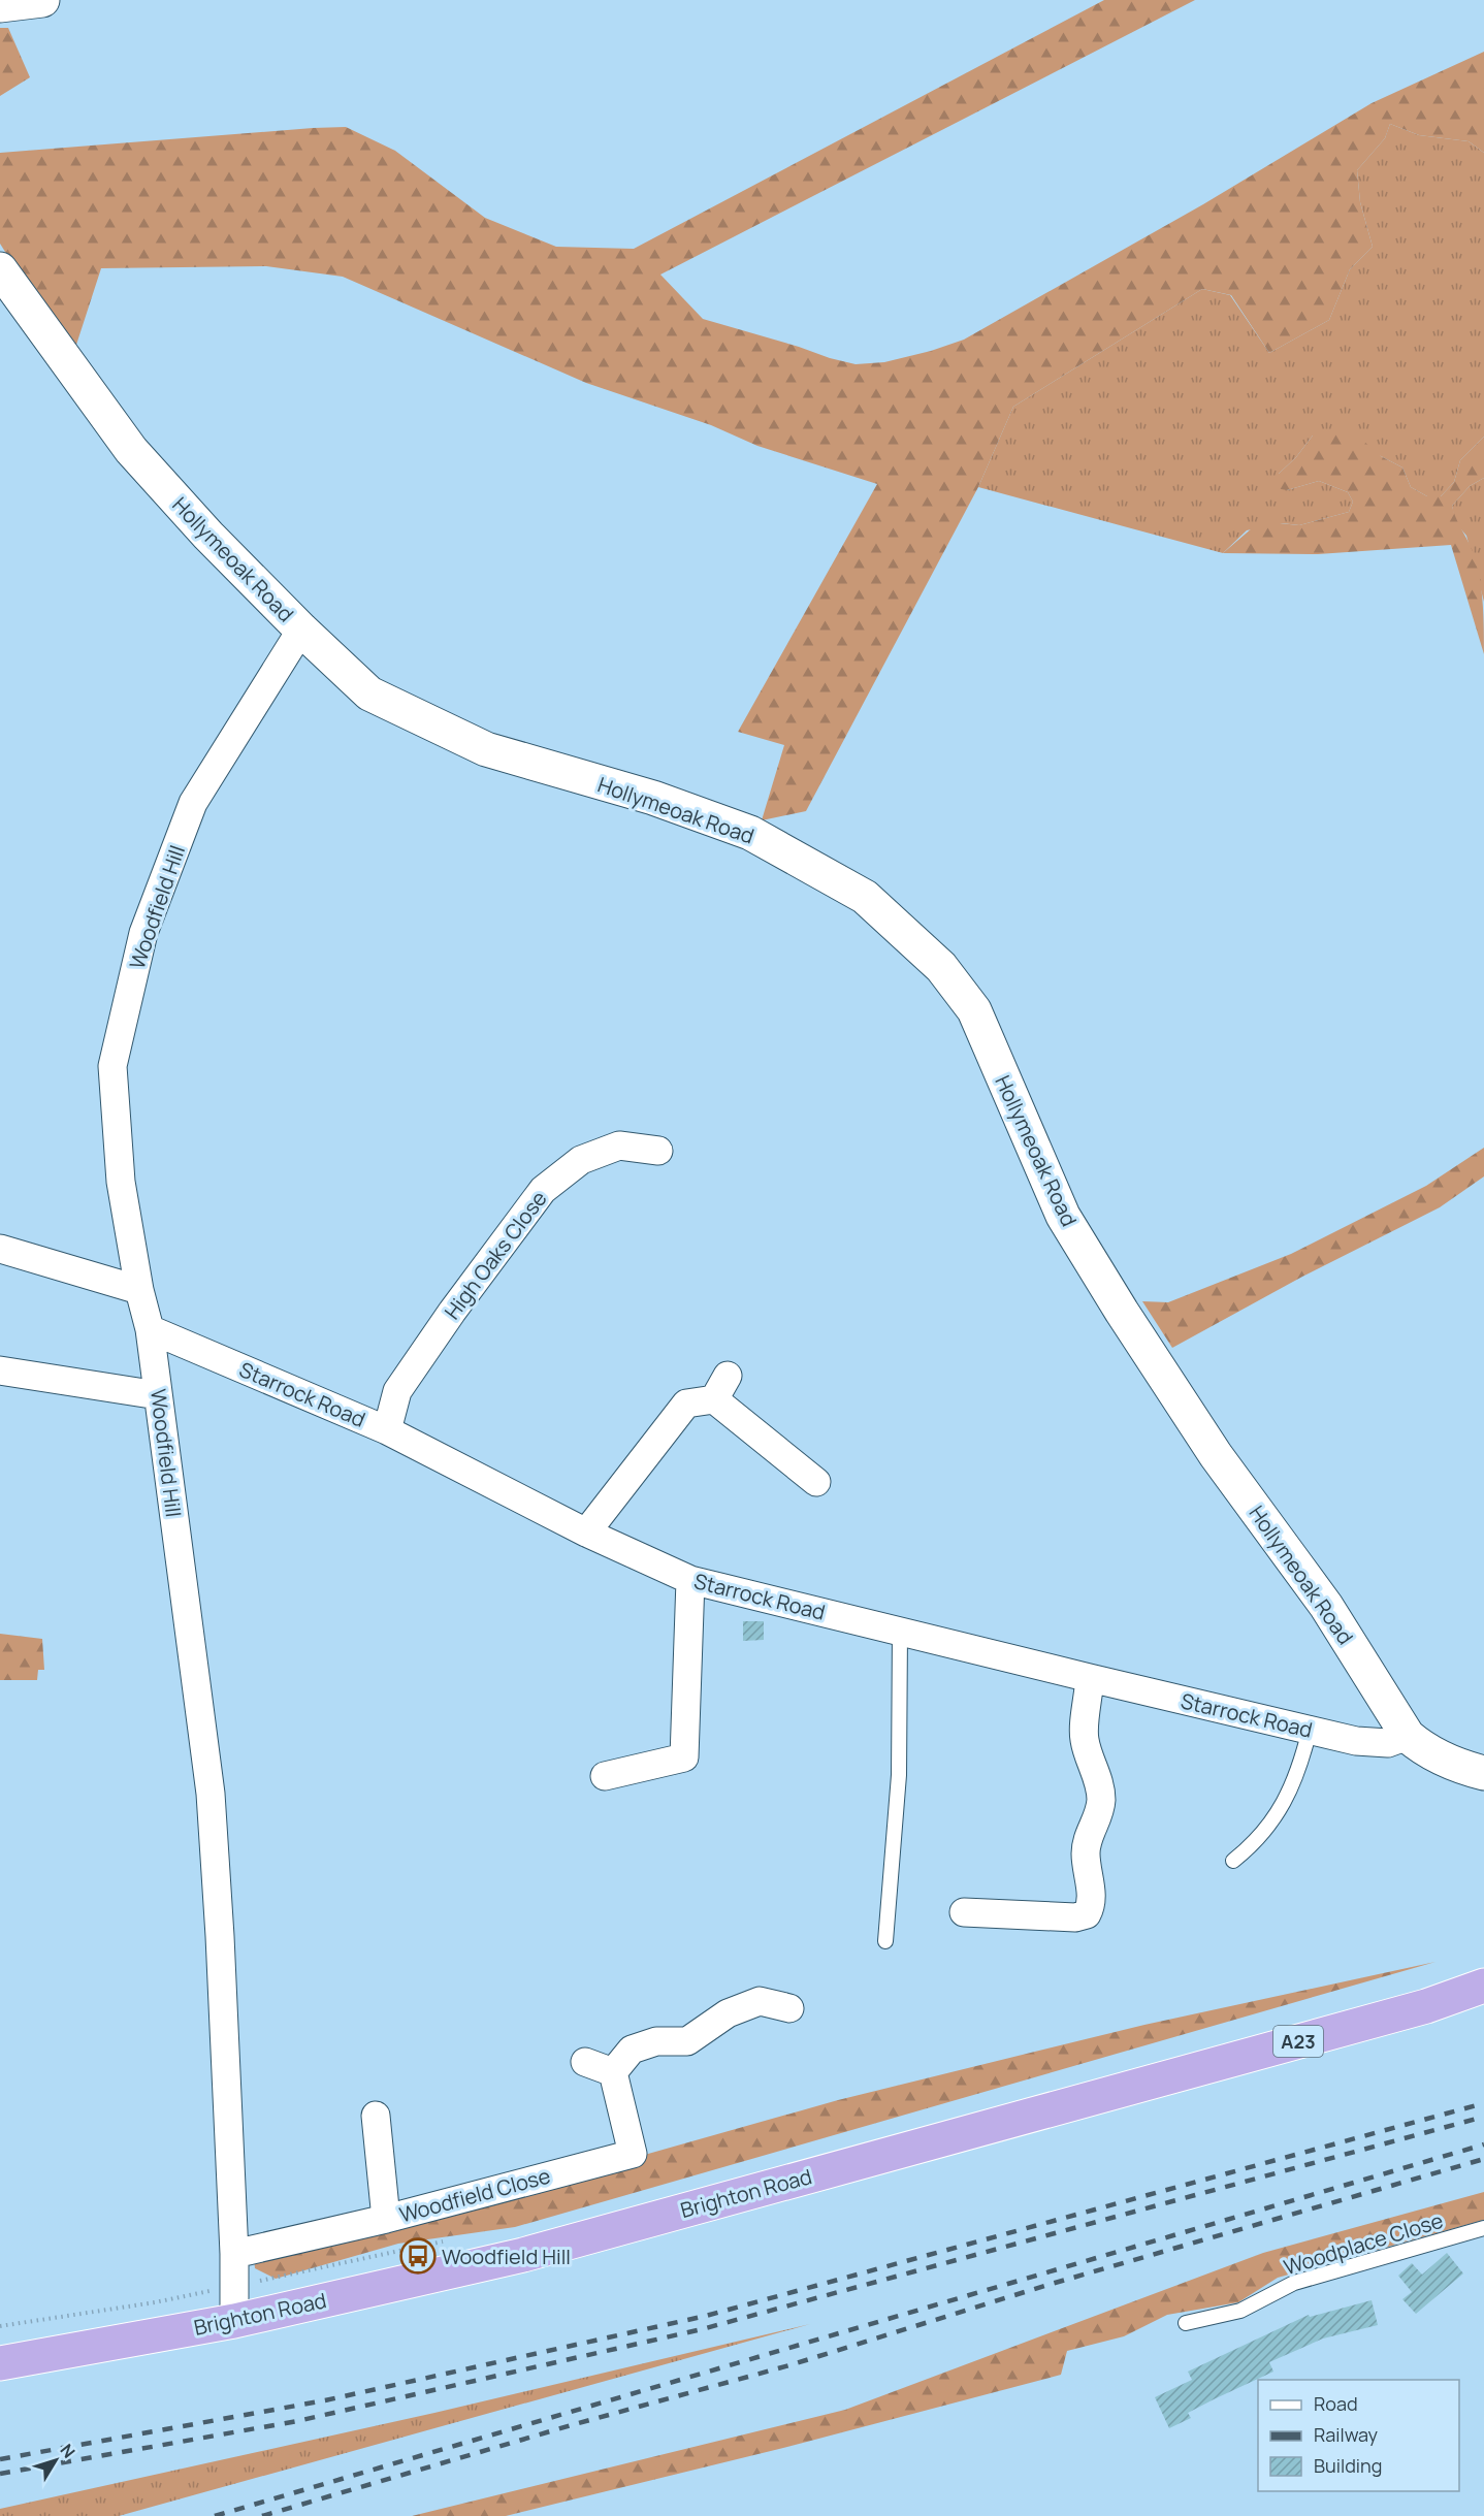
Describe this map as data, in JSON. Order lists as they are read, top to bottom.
{
  "streets": {
    "highway": ["A23", "Brighton Road"],
    "street": [
      "Hollymeoak Road",
      "Woodfield Hill",
      "High Oaks Close",
      "Starrock Road",
      "Woodfield Close"
    ],
    "lane": ["Woodplace Close"]
  },
  "crossings": [
    ["Hollymeoak Road", "Woodfield Hill"],
    ["Hollymeoak Road", "Starrock Road"],
    ["Woodfield Hill", "Starrock Road"],
    ["Woodfield Hill", "Brighton Road"],
    ["Woodfield Hill", "Woodfield Close"],
    ["High Oaks Close", "Starrock Road"]
  ],
  "places": {
    "bus stop": ["Woodfield Hill"]
  },
  "legend": ["Road", "Railway", "Building"],
  "north": "top right"
}
